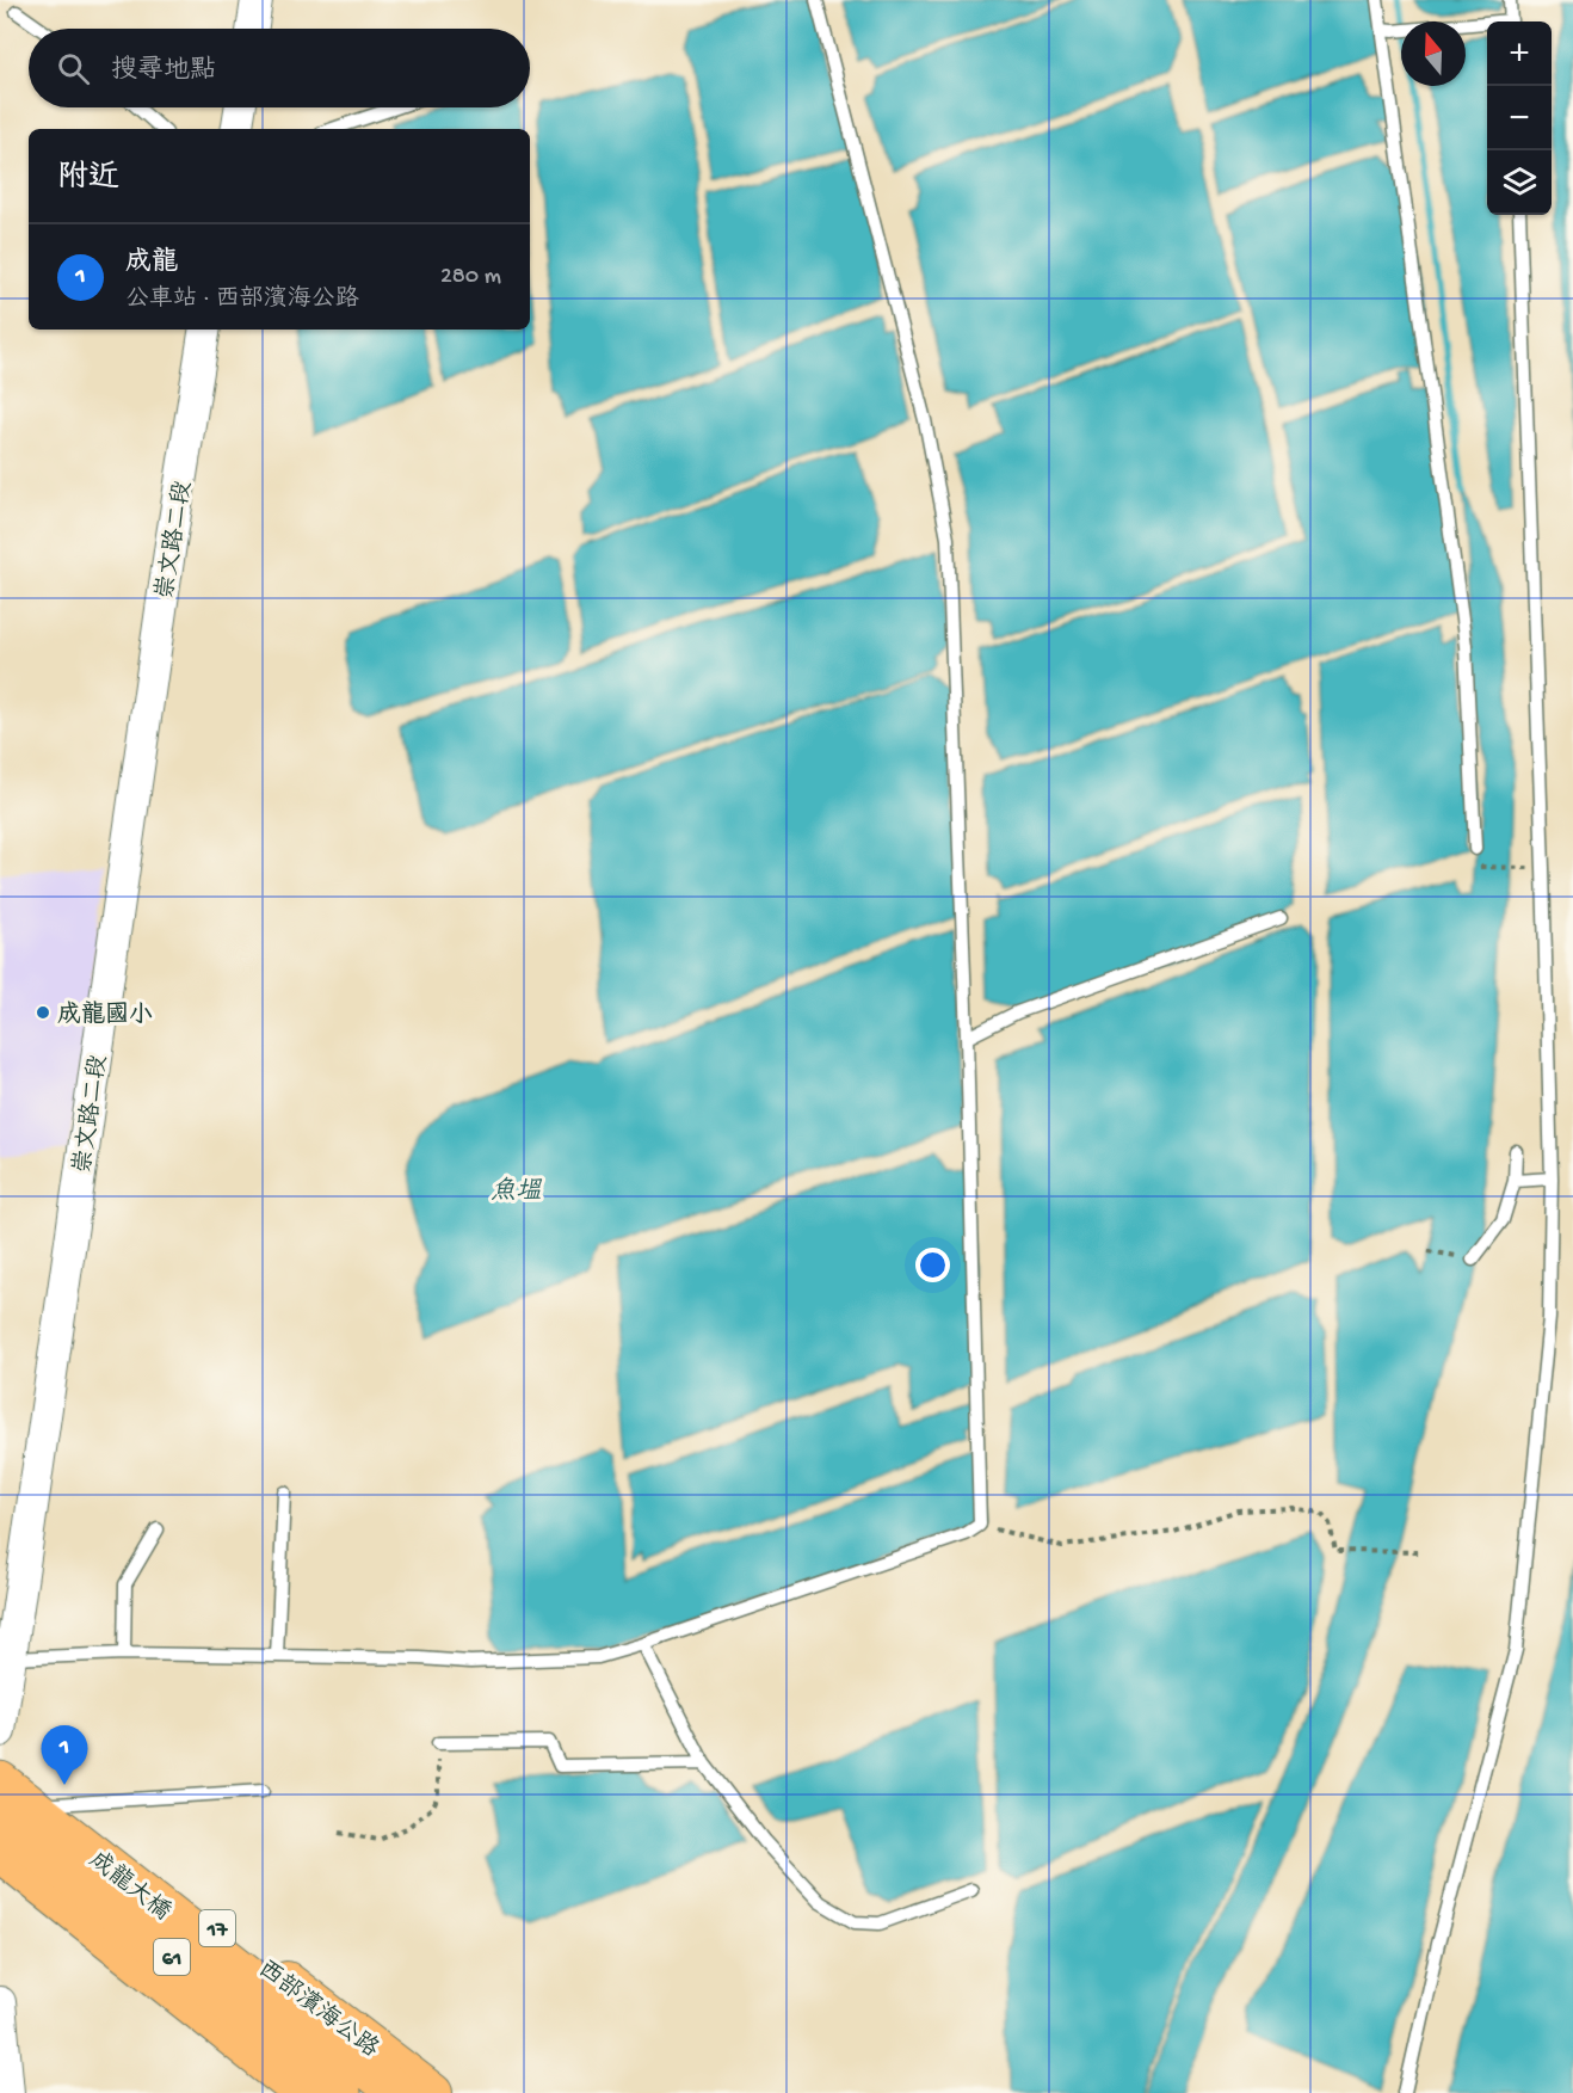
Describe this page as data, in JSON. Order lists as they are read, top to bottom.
{
  "streets": {
    "highway": ["成龍大橋", "61"],
    "main road": ["17", "西部濱海公路"],
    "street": ["崇文路二段"]
  },
  "water": ["魚塭"],
  "places": ["成龍國小"],
  "north": "top",
  "page": {
    "map_buttons": ["+", "−"],
    "search": "搜尋地點",
    "heading": "附近",
    "list": [
      {
        "mark": "1",
        "name": "成龍",
        "note": "公車站 · 西部濱海公路",
        "value": "280 m"
      }
    ],
    "pins": "1"
  }
}
